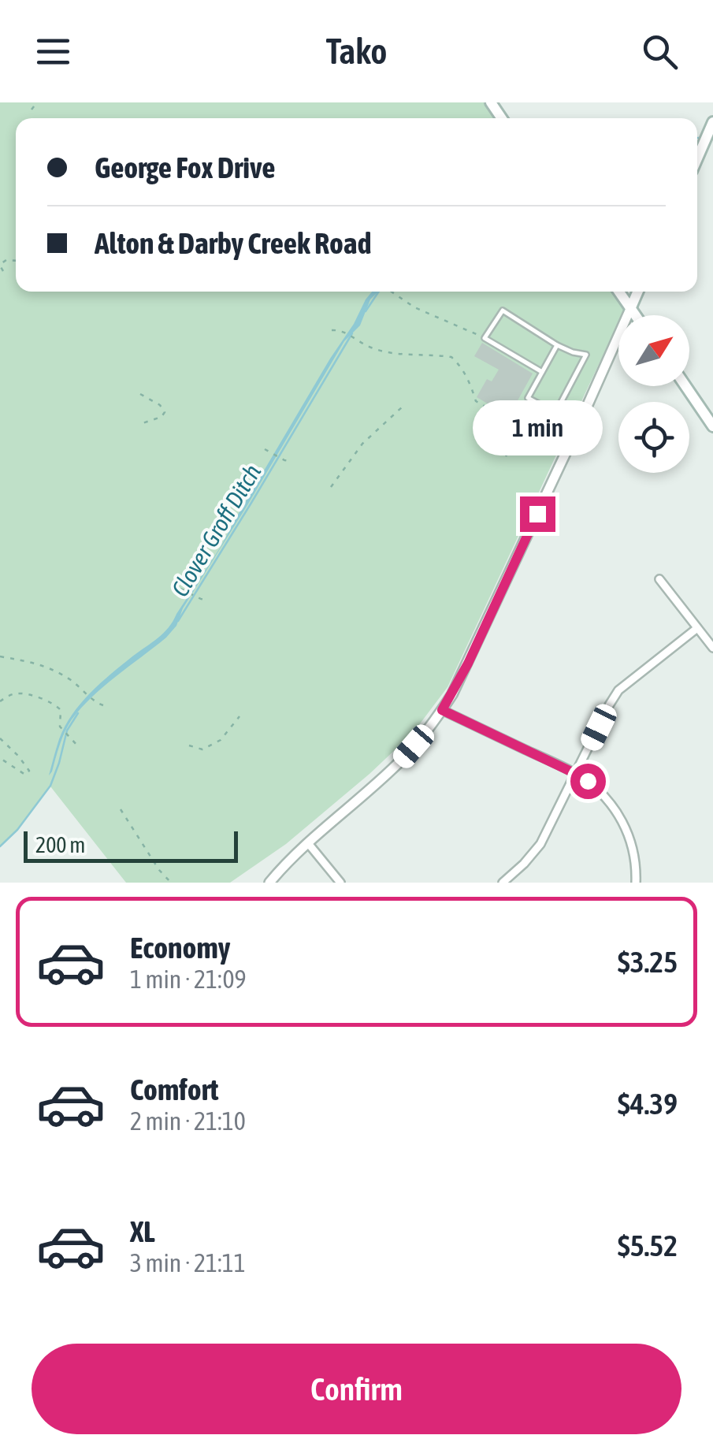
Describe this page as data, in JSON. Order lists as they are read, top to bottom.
{
  "water": ["Clover Groff Ditch"],
  "scale_bar": "200 m",
  "north": "top right",
  "page": {
    "header": "Tako",
    "banner": ["George Fox Drive", "Alton & Darby Creek Road"],
    "bubble": "1 min",
    "scale": "200 m",
    "list": [
      {
        "name": "Economy",
        "note": "1 min · 21:09",
        "value": "$3.25"
      },
      {
        "name": "Comfort",
        "note": "2 min · 21:10",
        "value": "$4.39"
      },
      {
        "name": "XL",
        "note": "3 min · 21:11",
        "value": "$5.52"
      }
    ],
    "buttons": "Confirm"
  }
}
